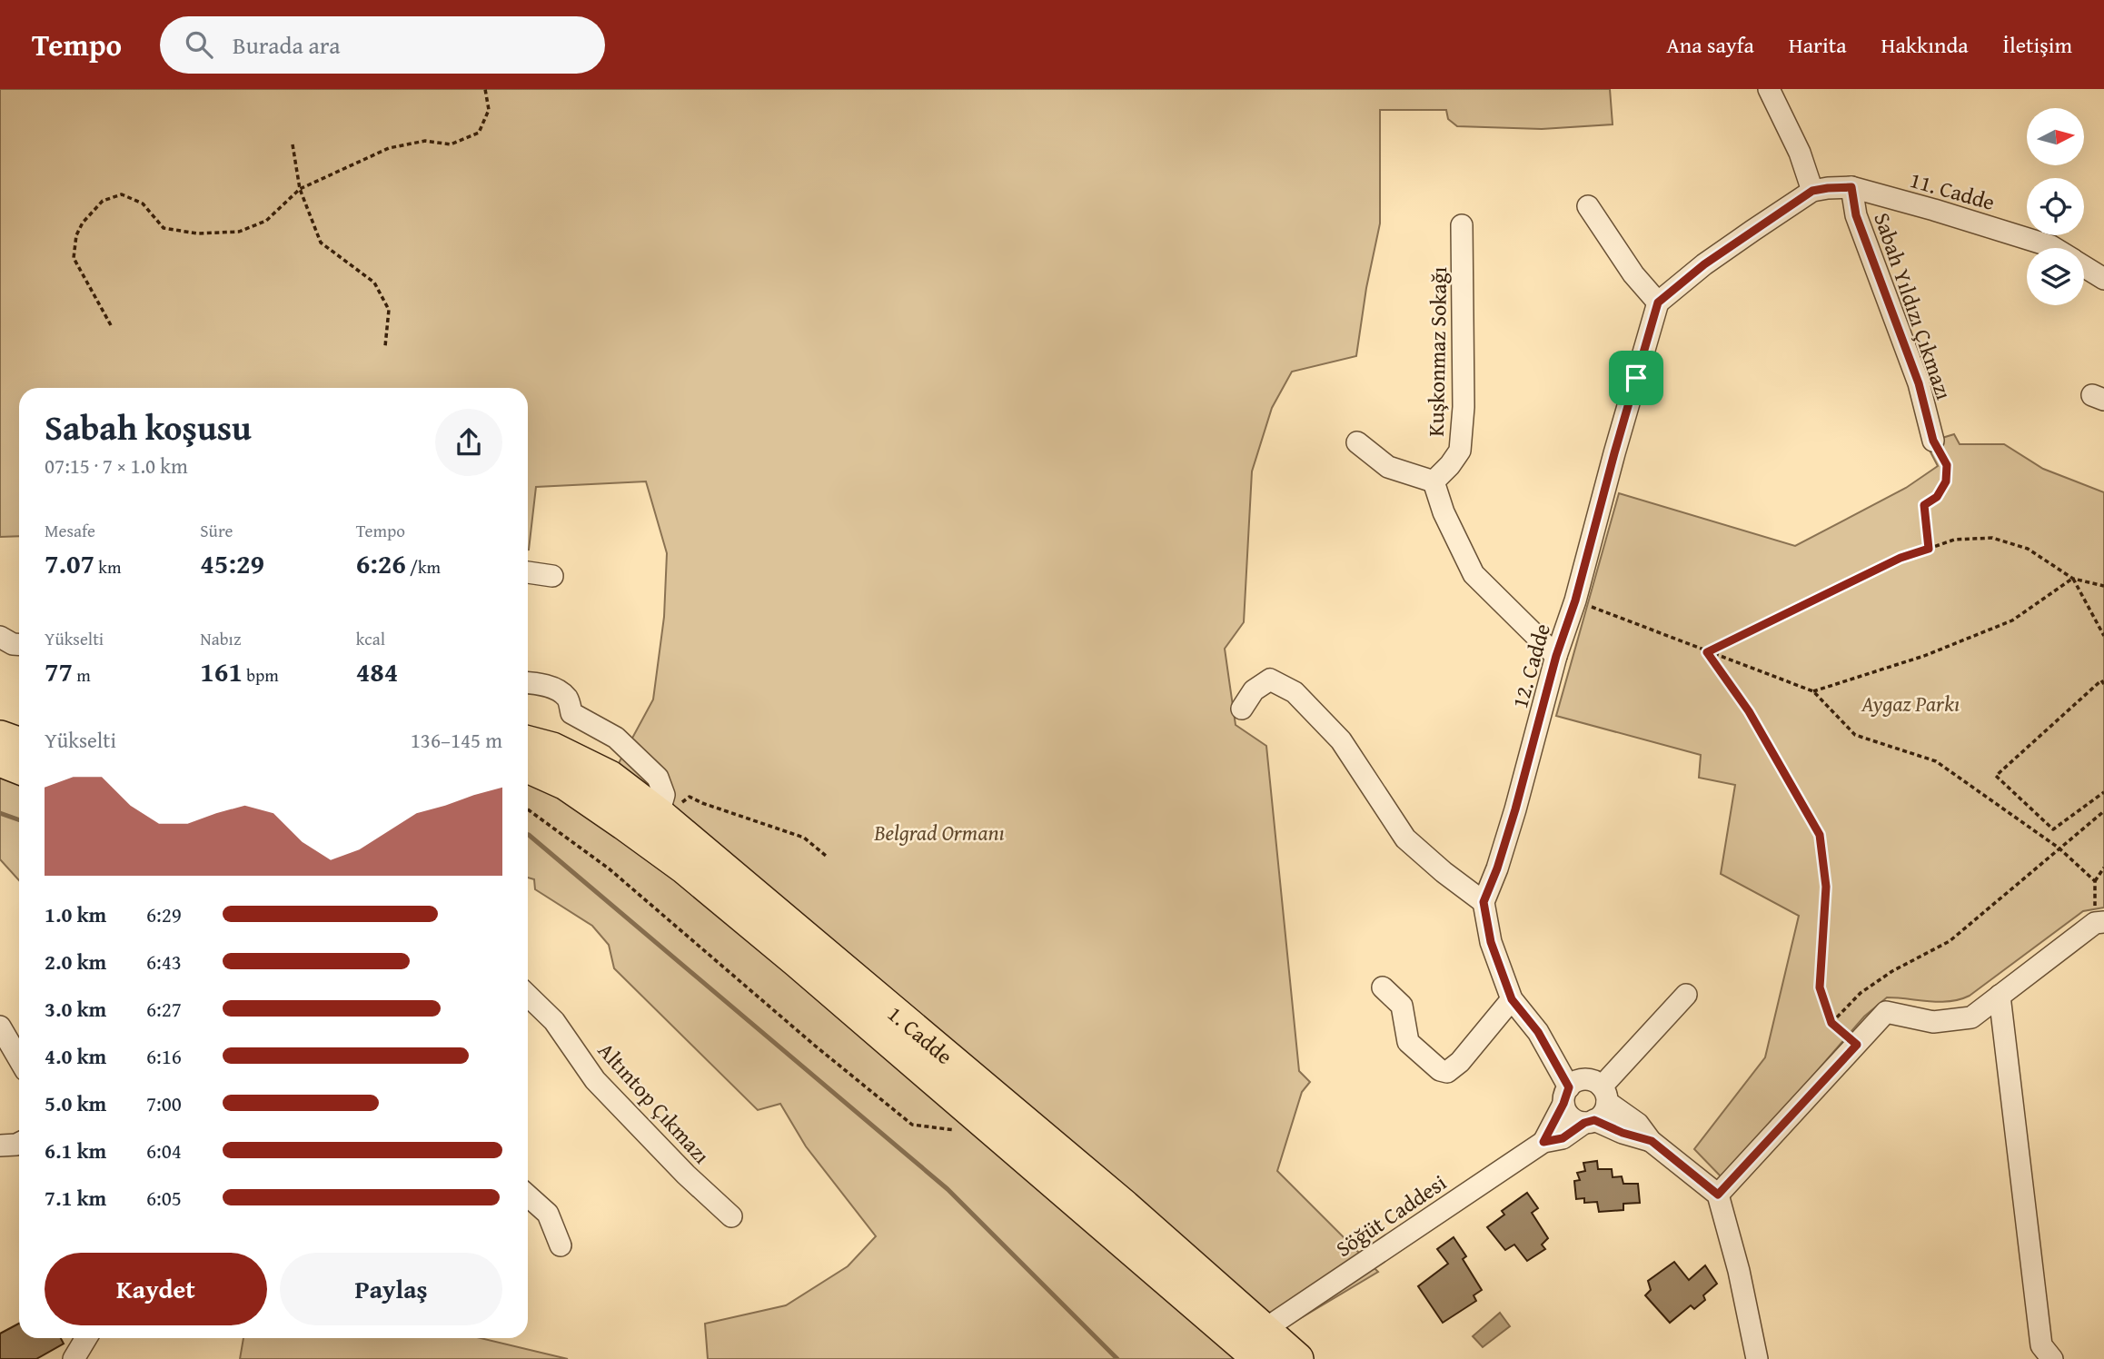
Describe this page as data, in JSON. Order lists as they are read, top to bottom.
{
  "streets": {
    "main road": ["1. Cadde"],
    "street": [
      "11. Cadde",
      "Sabah Yıldızı Çıkmazı",
      "Kuşkonmaz Sokağı",
      "12. Cadde",
      "Altıntop Çıkmazı",
      "Söğüt Caddesi"
    ]
  },
  "crossings": [
    ["11. Cadde", "Sabah Yıldızı Çıkmazı"],
    ["1. Cadde", "Söğüt Caddesi"]
  ],
  "parks": ["Aygaz Parkı", "Belgrad Ormanı"],
  "north": "right",
  "page": {
    "header": "Tempo",
    "search": "Burada ara",
    "nav": [
      "Ana sayfa",
      "Harita",
      "Hakkında",
      "İletişim"
    ],
    "heading": ["Sabah koşusu", "07:15 · 7 × 1.0 km"],
    "stats": [
      ["Mesafe", "7.07 km"],
      ["Süre", "45:29"],
      ["Tempo", "6:26 /km"],
      ["Yükselti", "77 m"],
      ["Nabız", "161 bpm"],
      ["kcal", "484"]
    ],
    "chart": ["Yükselti", "136–145 m"],
    "list": [
      {
        "name": "1.0 km",
        "note": "6:29"
      },
      {
        "name": "2.0 km",
        "note": "6:43"
      },
      {
        "name": "3.0 km",
        "note": "6:27"
      },
      {
        "name": "4.0 km",
        "note": "6:16"
      },
      {
        "name": "5.0 km",
        "note": "7:00"
      },
      {
        "name": "6.1 km",
        "note": "6:04"
      },
      {
        "name": "7.1 km",
        "note": "6:05"
      }
    ],
    "buttons": ["Kaydet", "Paylaş"]
  }
}
